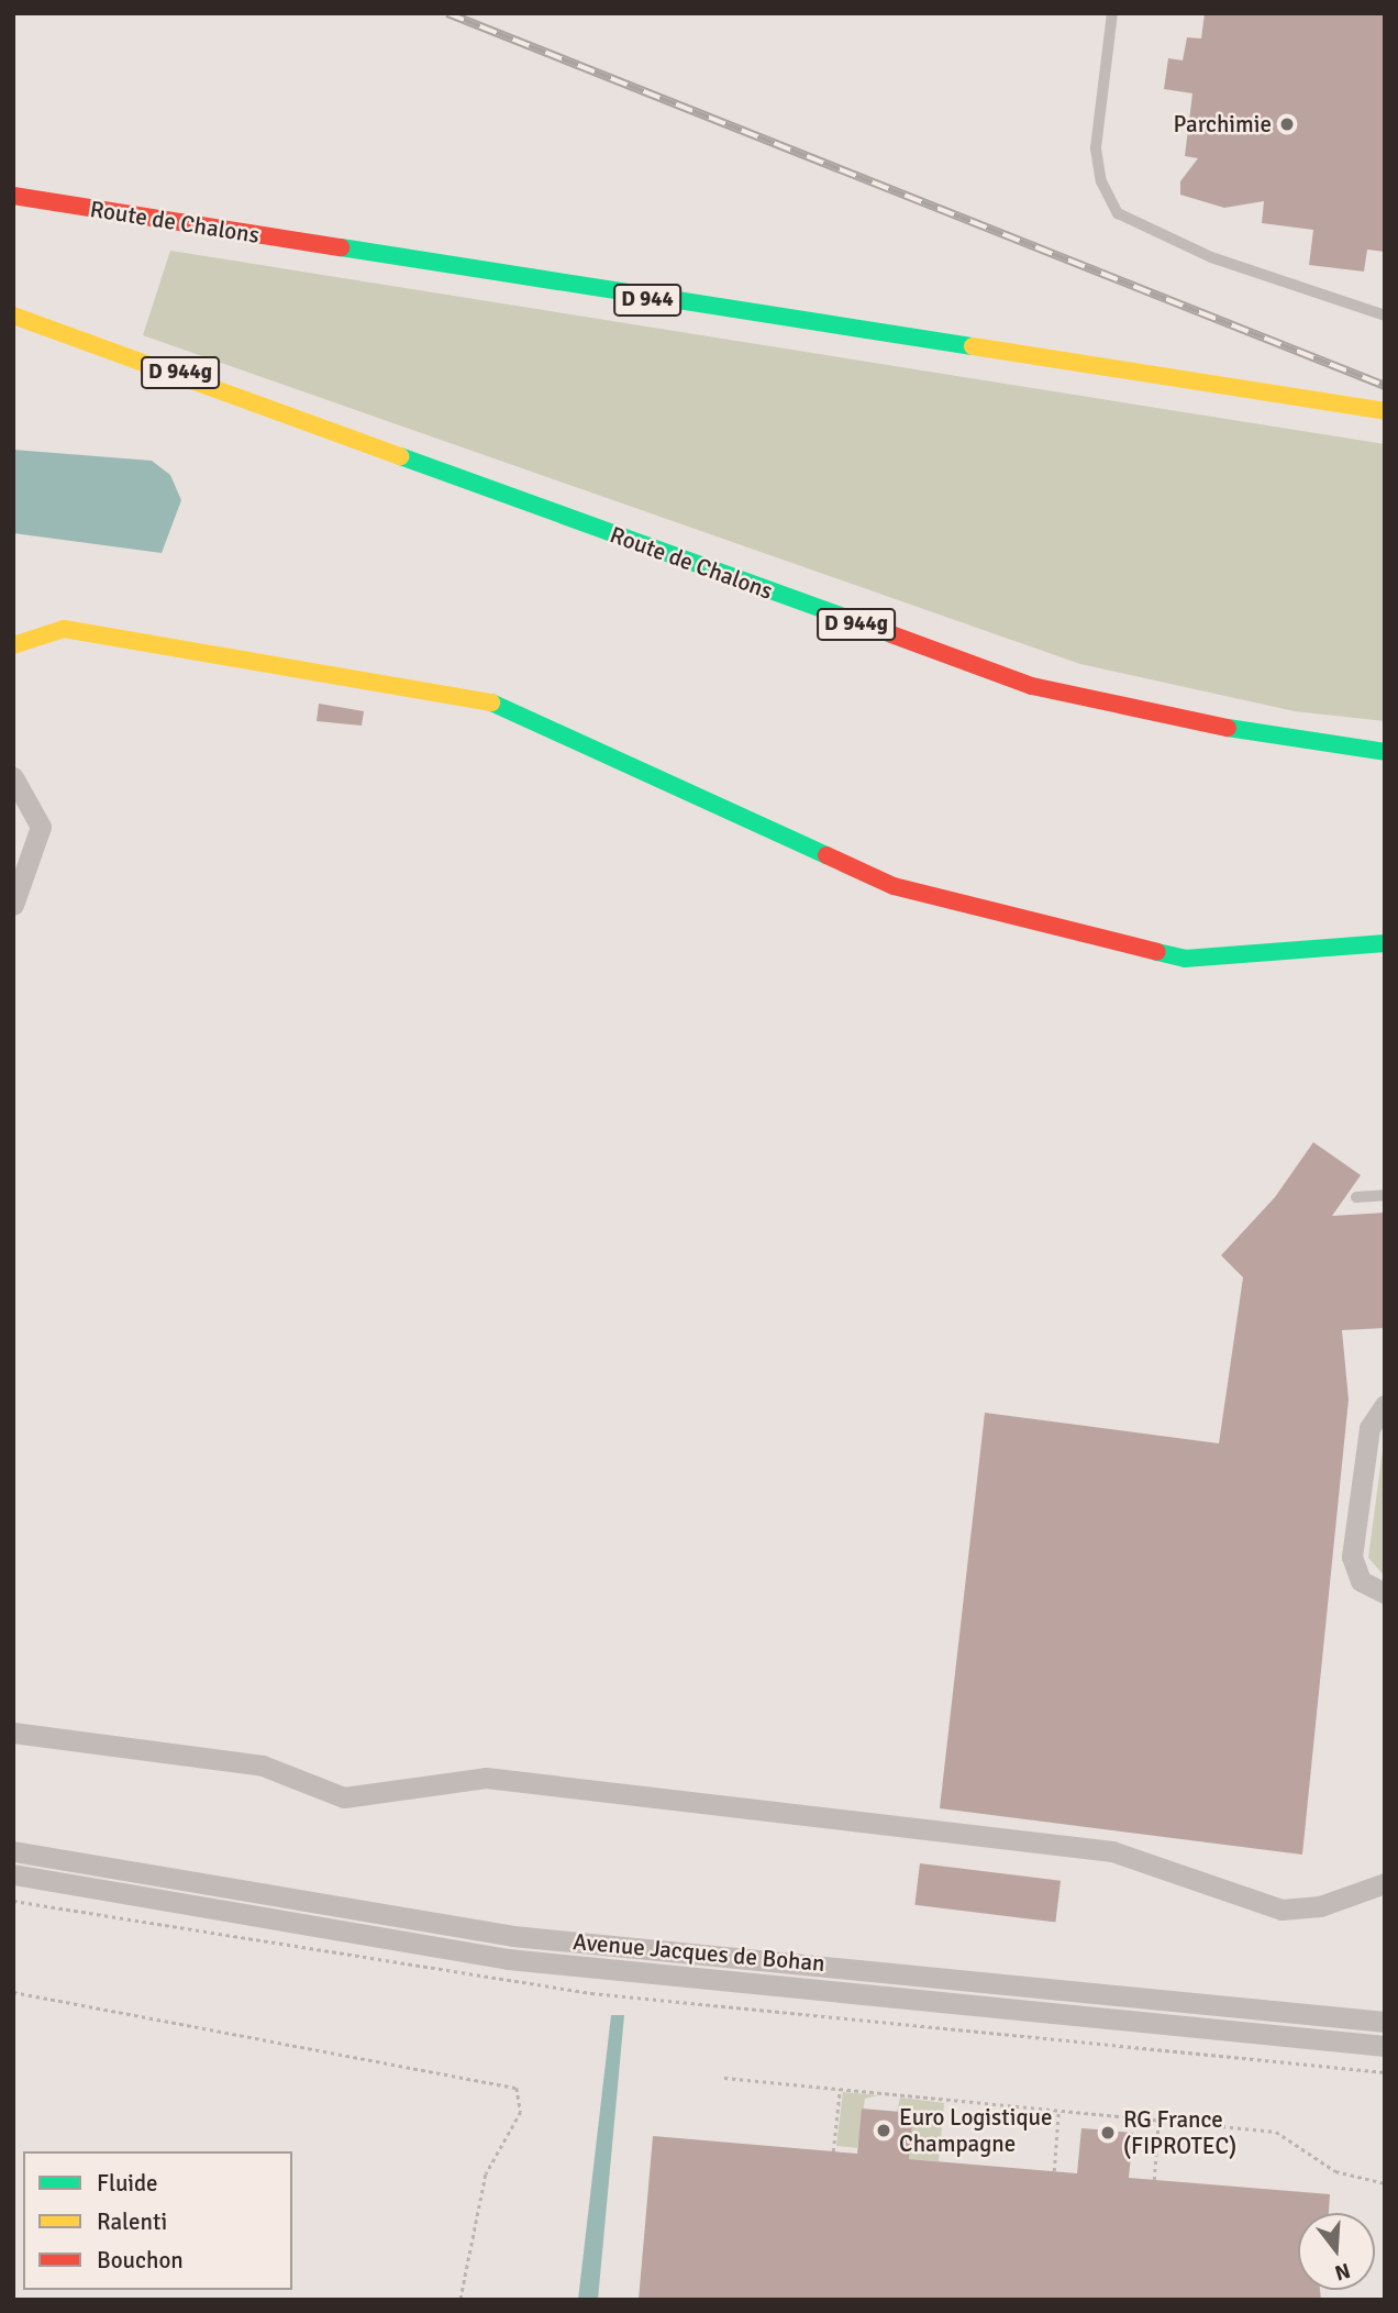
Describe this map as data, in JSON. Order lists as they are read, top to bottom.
{
  "streets": {
    "main road": ["Route de Chalons", "D 944", "D 944g"],
    "street": ["Avenue Jacques de Bohan"]
  },
  "places": ["Parchimie", "Euro Logistique Champagne", "RG France (FIPROTEC)"],
  "legend": ["Fluide", "Ralenti", "Bouchon"],
  "north": "bottom"
}
